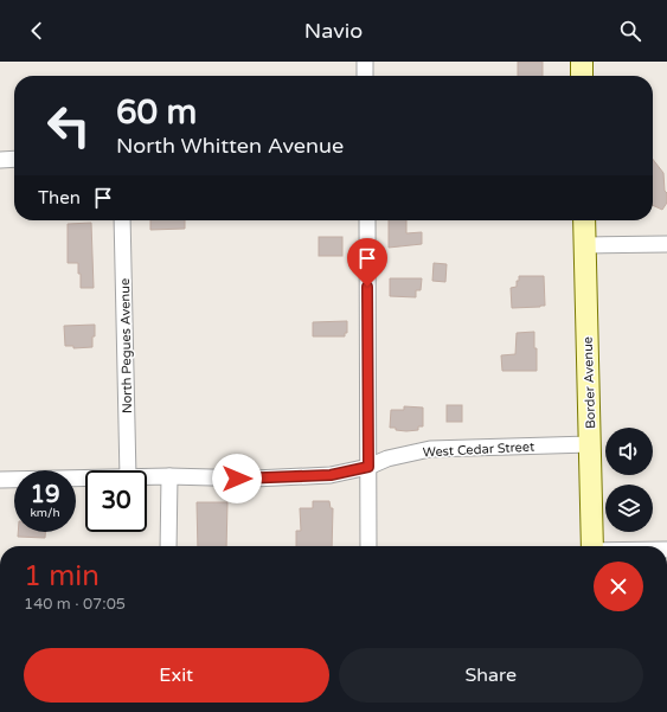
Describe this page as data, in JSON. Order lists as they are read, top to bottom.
{
  "streets": {
    "street": ["North Pegues Avenue", "Border Avenue", "West Cedar Street"]
  },
  "crossings": [
    ["Border Avenue", "West Cedar Street"]
  ],
  "page": {
    "header": "Navio",
    "turn": ["60 m", "North Whitten Avenue"],
    "then": "Then",
    "speed": "19 km/h",
    "limit": "30",
    "heading": ["1 min", "140 m · 07:05"],
    "buttons": ["Exit", "Share"]
  }
}
